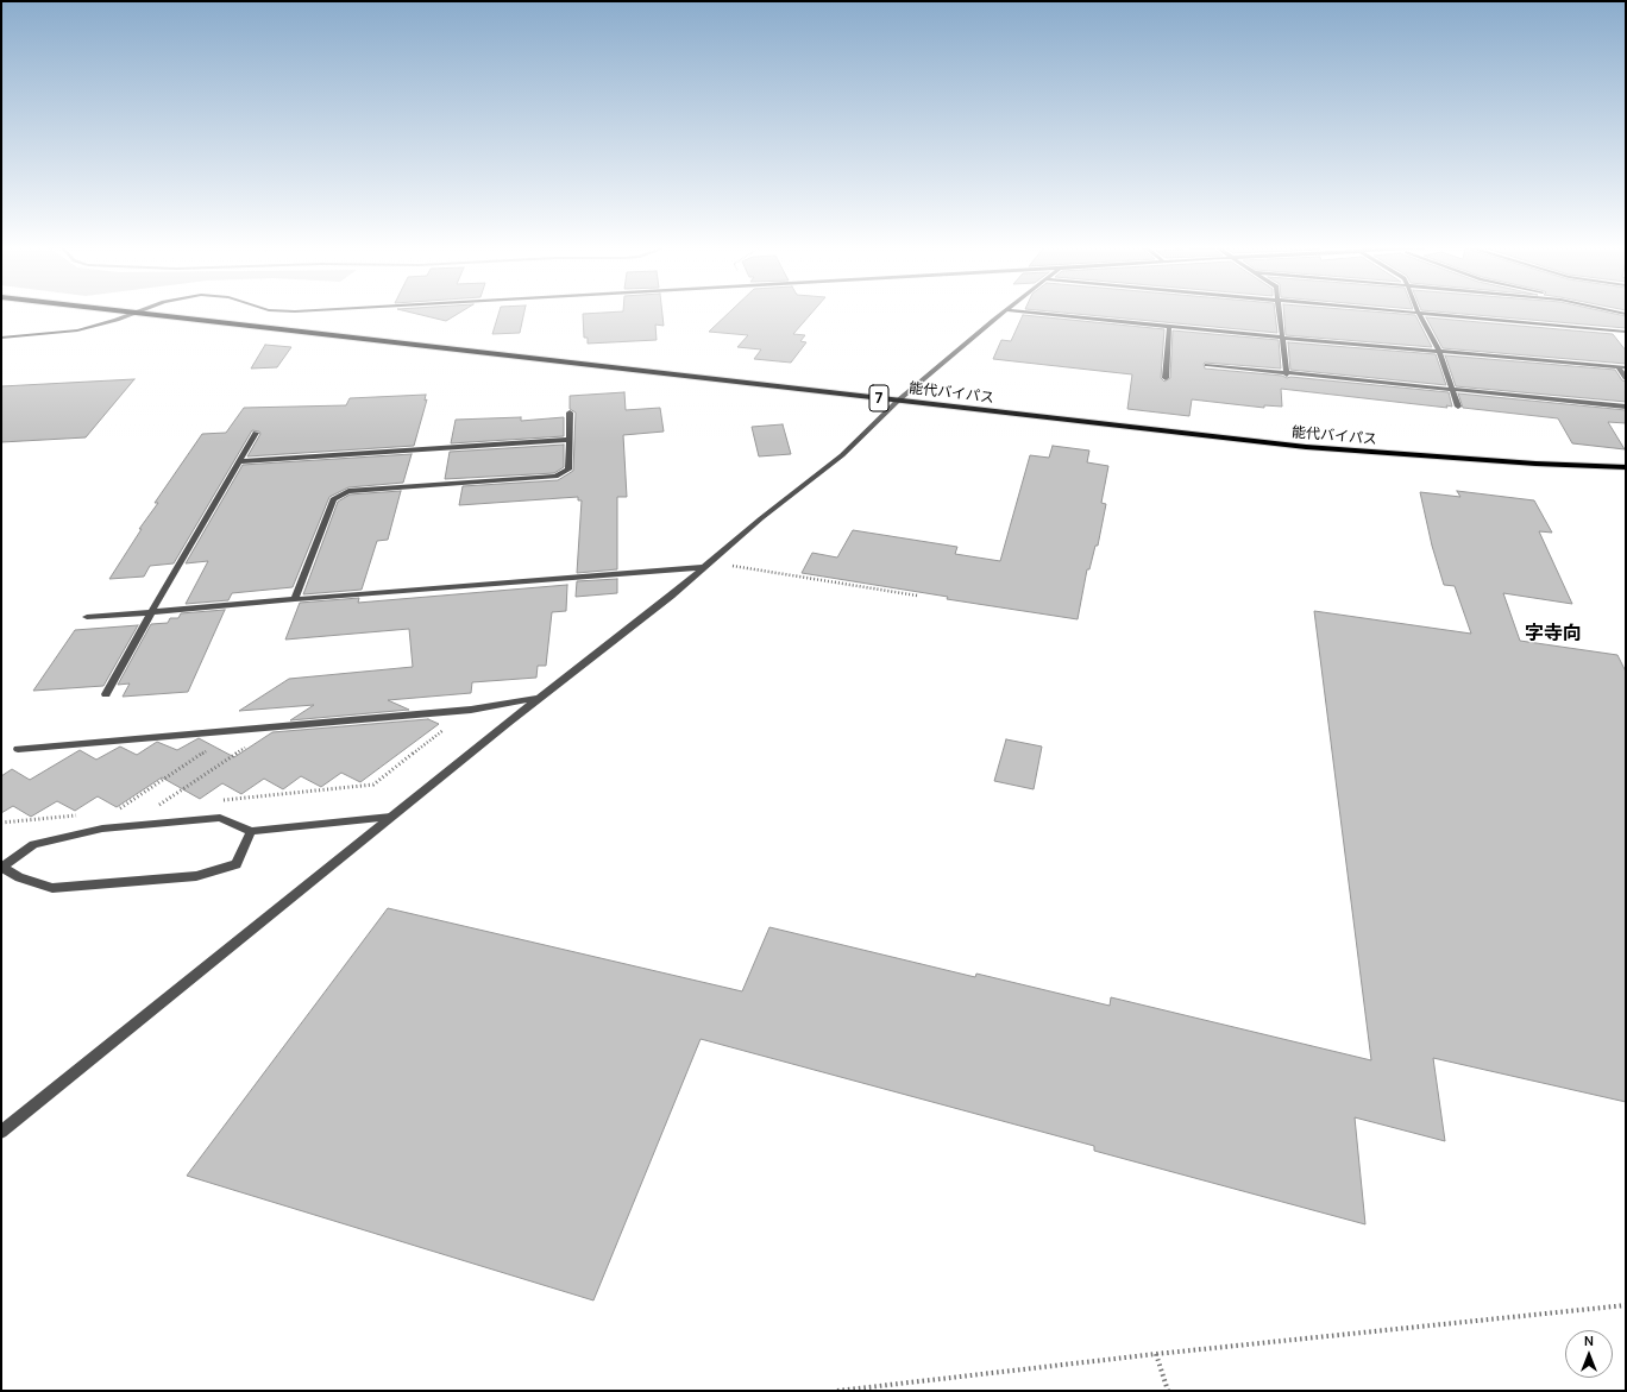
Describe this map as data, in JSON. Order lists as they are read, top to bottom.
{
  "streets": {
    "highway": ["能代バイパス", "7"]
  },
  "crossings": [
    ["能代バイパス", "7"]
  ],
  "districts": ["字寺向"],
  "north": "top"
}
